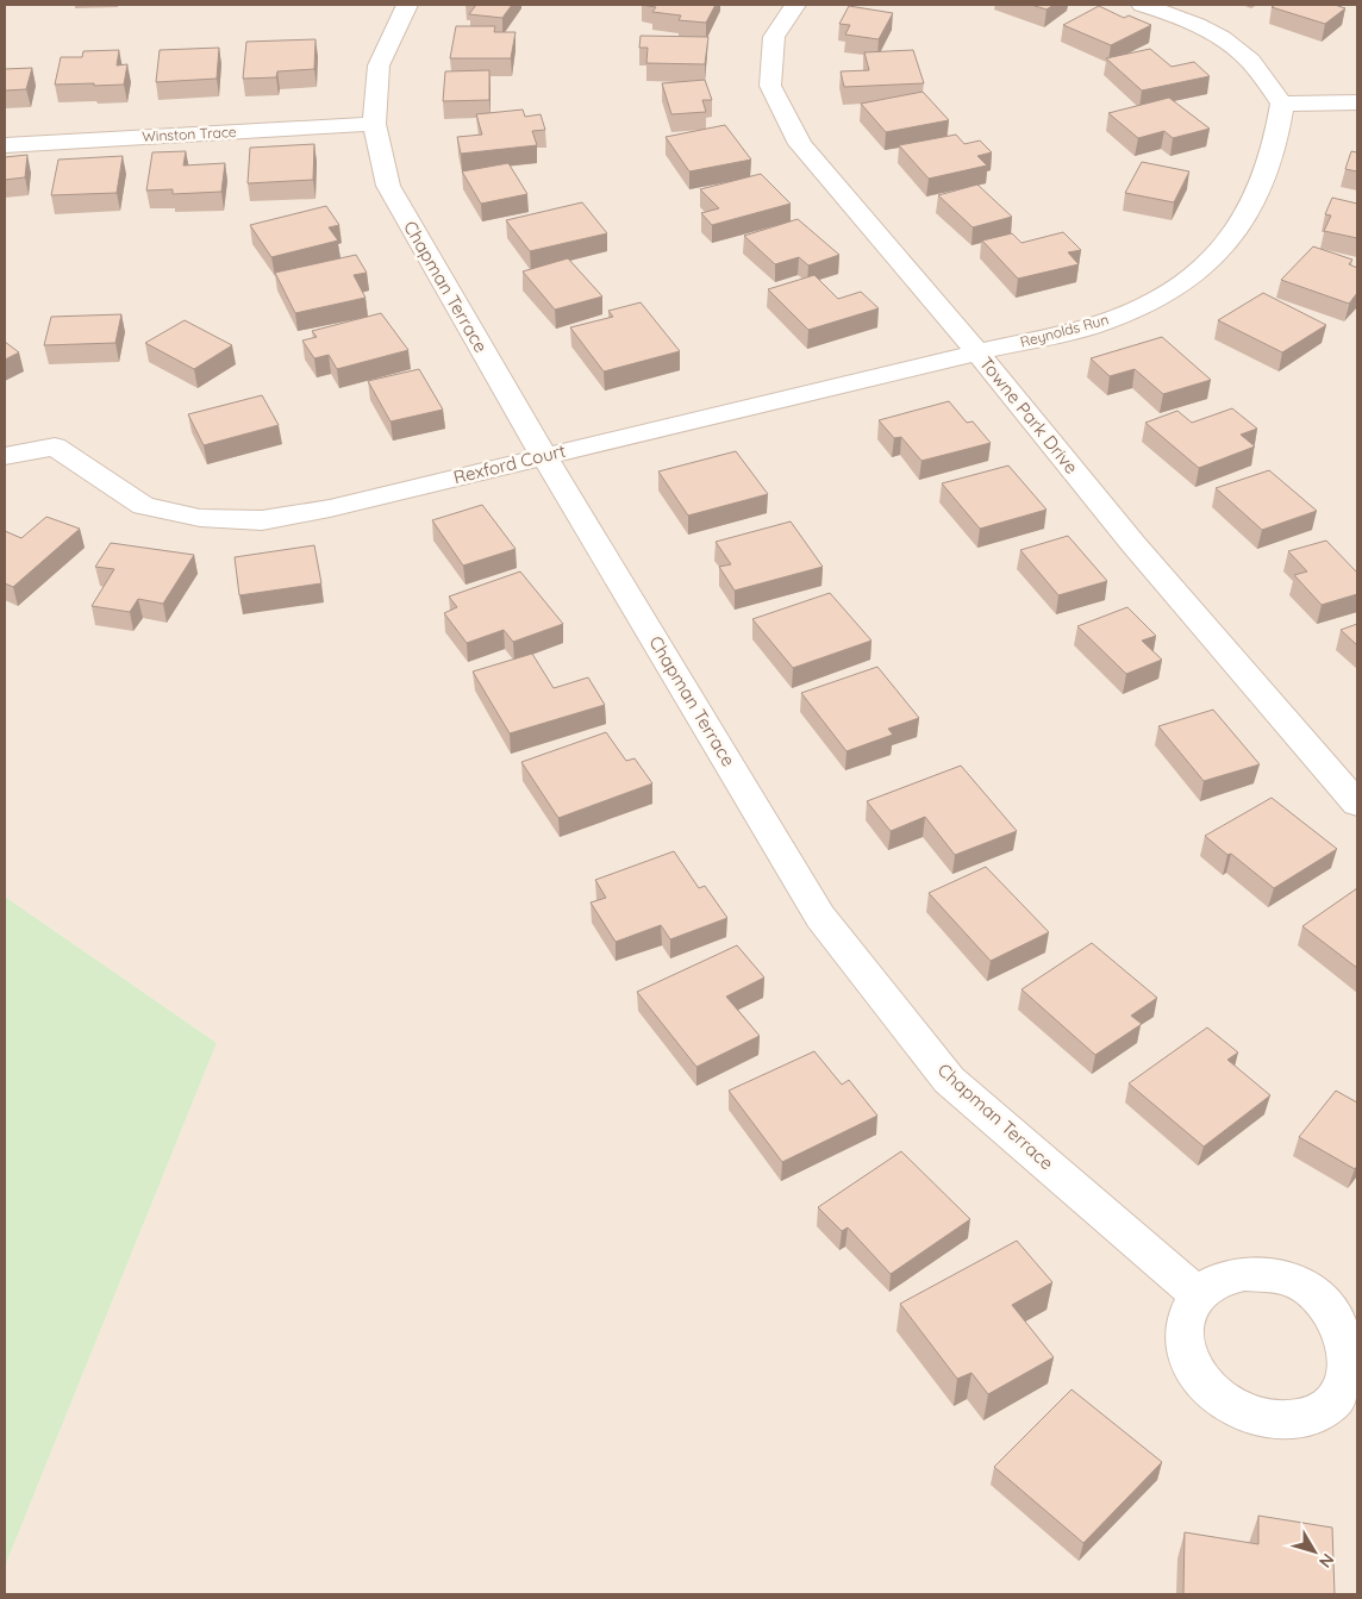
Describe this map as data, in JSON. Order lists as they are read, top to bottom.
{
  "streets": {
    "street": [
      "Winston Trace",
      "Chapman Terrace",
      "Reynolds Run",
      "Towne Park Drive",
      "Rexford Court"
    ]
  },
  "crossings": [
    ["Winston Trace", "Chapman Terrace"],
    ["Chapman Terrace", "Rexford Court"],
    ["Reynolds Run", "Towne Park Drive"],
    ["Reynolds Run", "Rexford Court"],
    ["Towne Park Drive", "Rexford Court"]
  ],
  "north": "bottom right"
}
